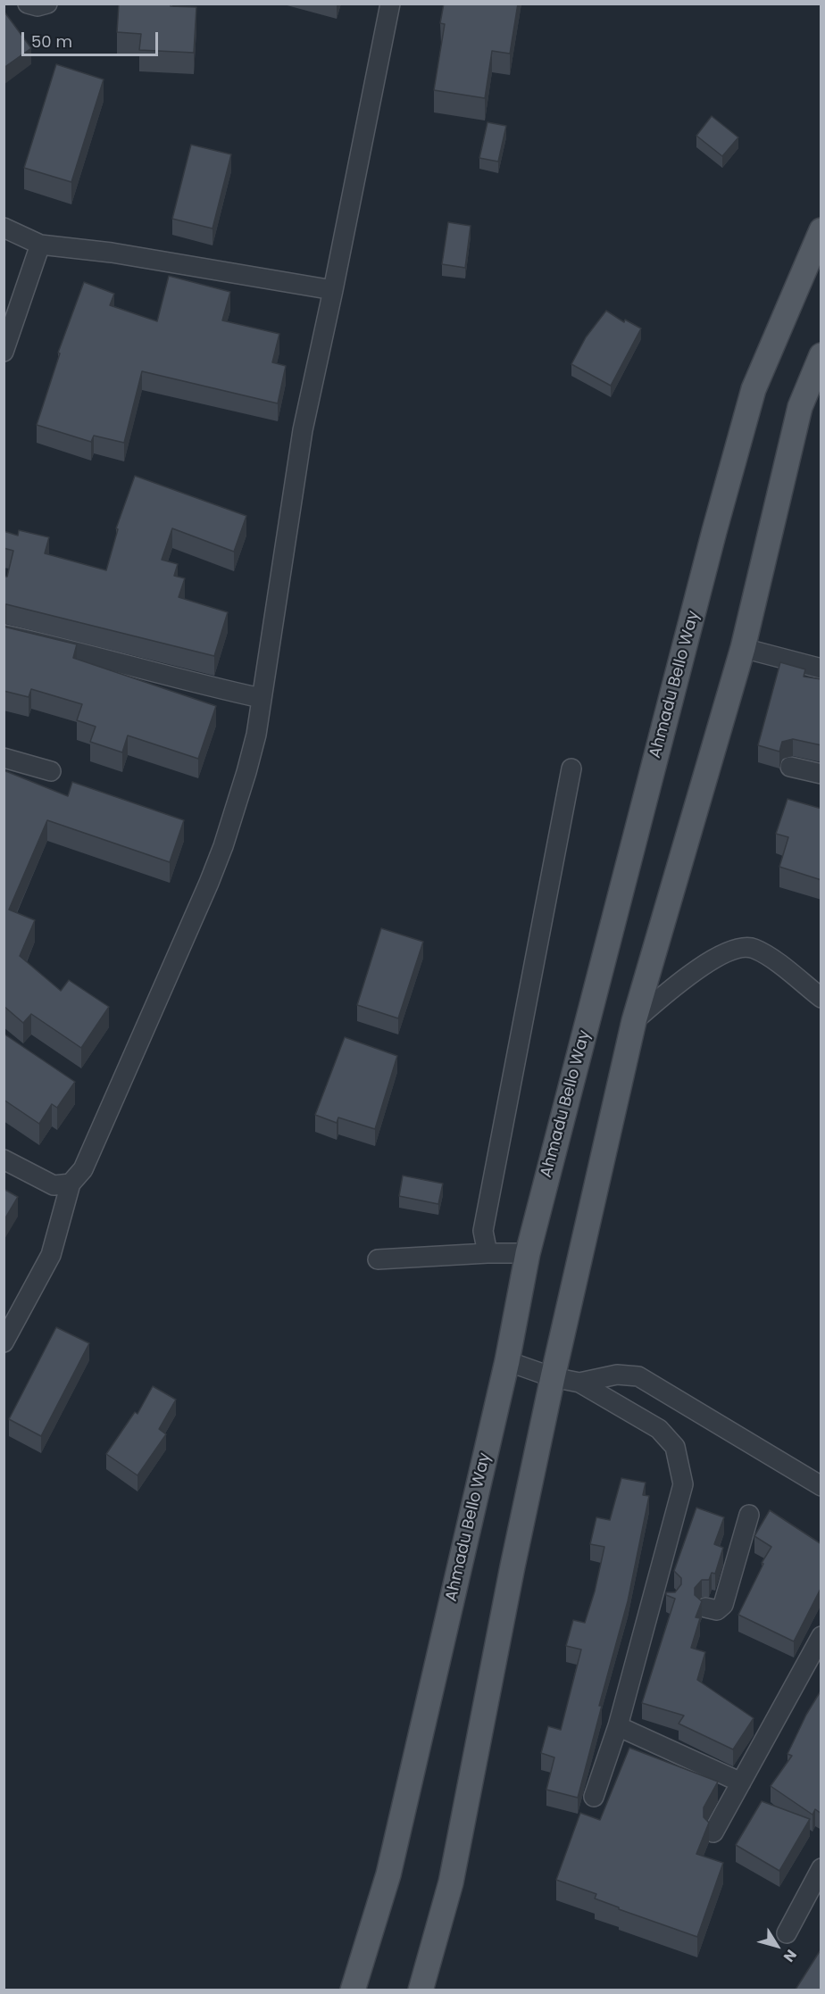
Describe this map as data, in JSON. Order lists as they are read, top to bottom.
{
  "streets": {
    "main road": ["Ahmadu Bello Way"]
  },
  "scale_bar": "50 m",
  "north": "bottom right"
}
